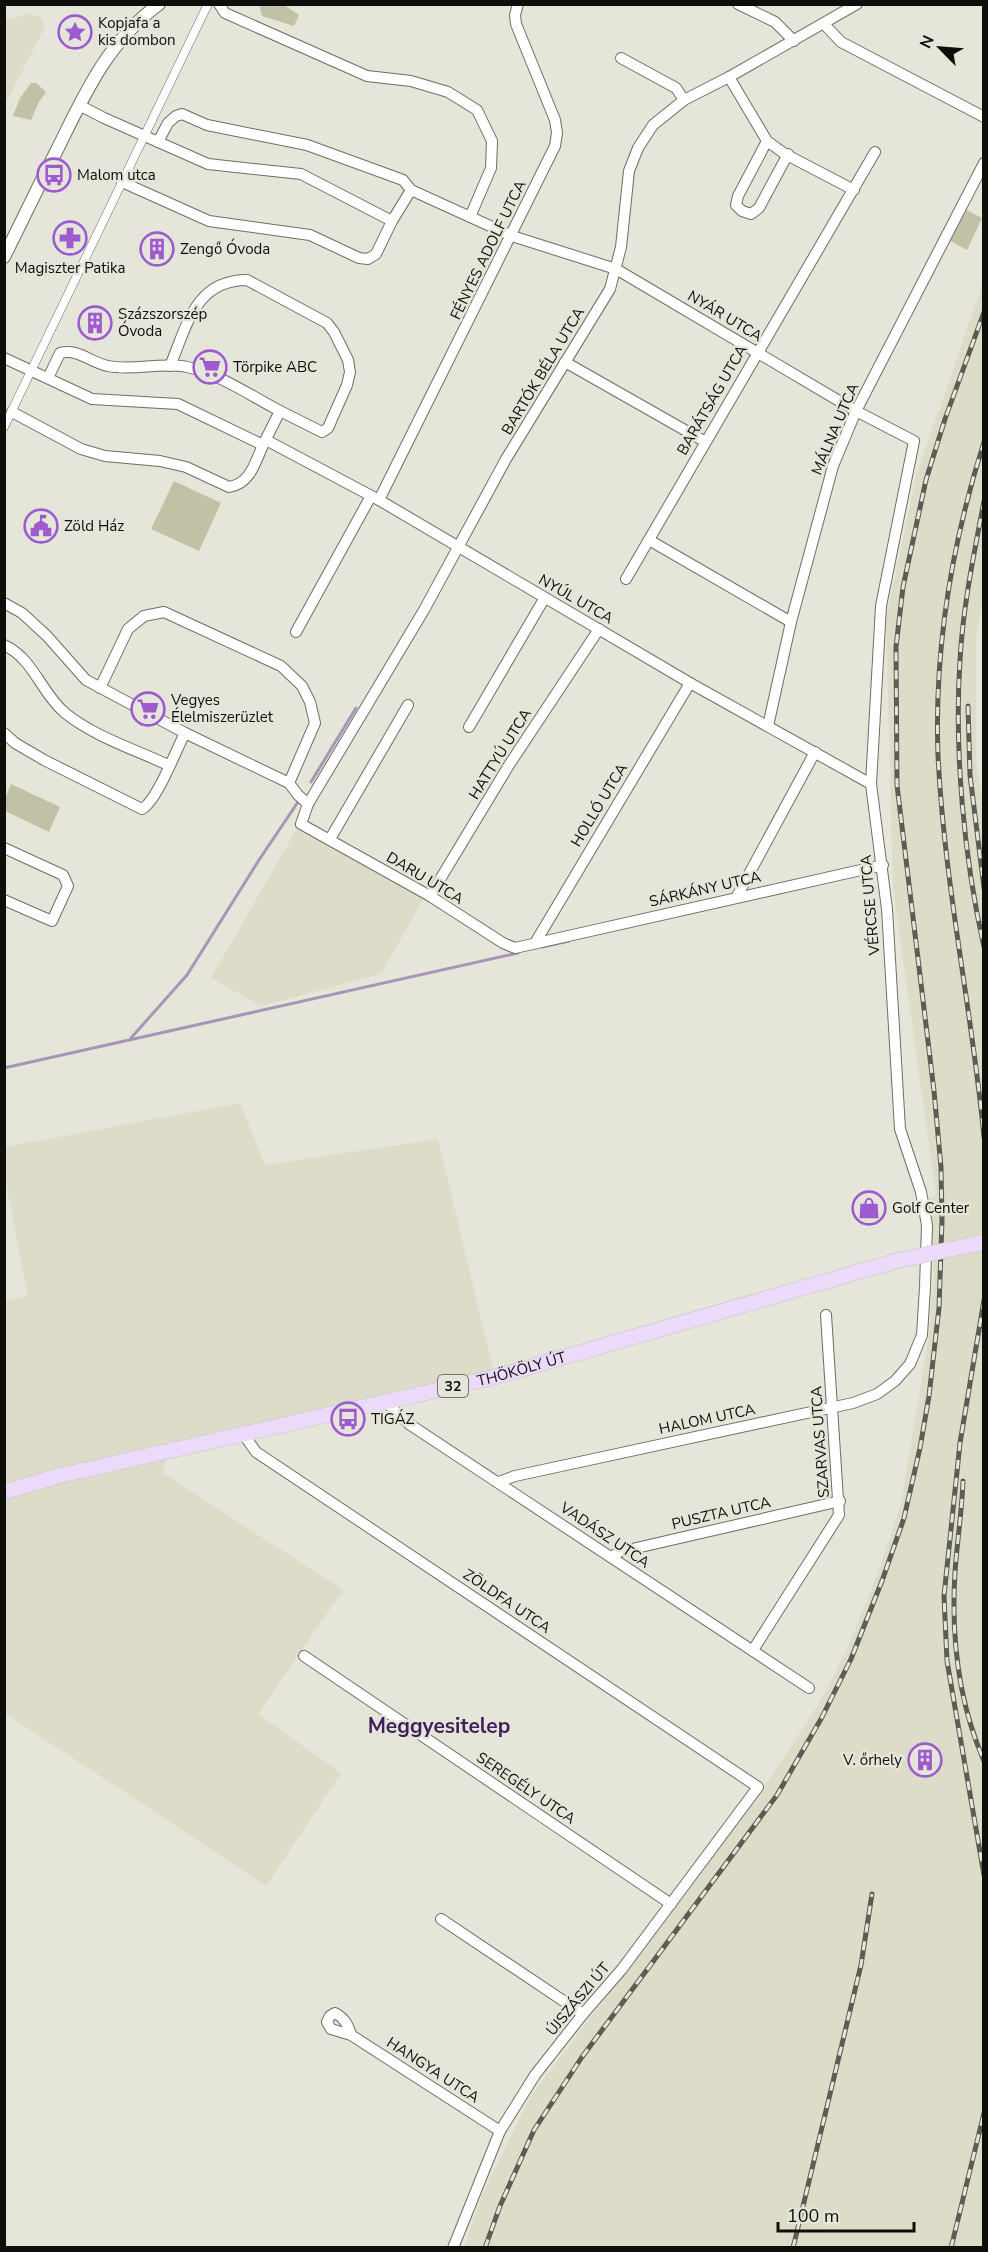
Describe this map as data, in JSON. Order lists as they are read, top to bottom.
{
  "streets": {
    "main road": ["THÖKÖLY ÚT", "32"],
    "street": [
      "FÉNYES ADOLF UTCA",
      "NYÁR UTCA",
      "BARTÓK BÉLA UTCA",
      "BARÁTSÁG UTCA",
      "MÁLNA UTCA",
      "NYÚL UTCA",
      "HATTYÚ UTCA",
      "HOLLÓ UTCA",
      "DARU UTCA",
      "SÁRKÁNY UTCA",
      "VÉRCSE UTCA",
      "HALOM UTCA",
      "SZARVAS UTCA",
      "PUSZTA UTCA",
      "VADÁSZ UTCA",
      "ZÖLDFA UTCA",
      "SEREGÉLY UTCA",
      "ÚJSZÁSZI ÚT",
      "HANGYA UTCA"
    ]
  },
  "crossings": [
    ["FÉNYES ADOLF UTCA", "NYÁR UTCA"],
    ["FÉNYES ADOLF UTCA", "NYÚL UTCA"],
    ["NYÁR UTCA", "BARTÓK BÉLA UTCA"],
    ["NYÁR UTCA", "BARÁTSÁG UTCA"],
    ["NYÁR UTCA", "MÁLNA UTCA"],
    ["NYÁR UTCA", "VÉRCSE UTCA"],
    ["BARTÓK BÉLA UTCA", "NYÚL UTCA"],
    ["BARTÓK BÉLA UTCA", "DARU UTCA"],
    ["MÁLNA UTCA", "NYÚL UTCA"],
    ["NYÚL UTCA", "HATTYÚ UTCA"],
    ["NYÚL UTCA", "HOLLÓ UTCA"],
    ["NYÚL UTCA", "VÉRCSE UTCA"],
    ["HATTYÚ UTCA", "DARU UTCA"],
    ["HOLLÓ UTCA", "DARU UTCA"],
    ["HOLLÓ UTCA", "SÁRKÁNY UTCA"],
    ["DARU UTCA", "SÁRKÁNY UTCA"],
    ["SÁRKÁNY UTCA", "VÉRCSE UTCA"],
    ["VÉRCSE UTCA", "HALOM UTCA"],
    ["THÖKÖLY ÚT", "VADÁSZ UTCA"],
    ["THÖKÖLY ÚT", "ZÖLDFA UTCA"],
    ["HALOM UTCA", "SZARVAS UTCA"],
    ["HALOM UTCA", "VADÁSZ UTCA"],
    ["SZARVAS UTCA", "PUSZTA UTCA"],
    ["SZARVAS UTCA", "VADÁSZ UTCA"],
    ["PUSZTA UTCA", "VADÁSZ UTCA"],
    ["ZÖLDFA UTCA", "ÚJSZÁSZI ÚT"],
    ["SEREGÉLY UTCA", "ÚJSZÁSZI ÚT"],
    ["ÚJSZÁSZI ÚT", "HANGYA UTCA"]
  ],
  "districts": ["Meggyesitelep"],
  "places": {
    "place": ["Kopjafa a kis dombon"],
    "bus stop": ["Malom utca", "TIGÁZ"],
    "pharmacy": ["Magiszter Patika"],
    "building": ["Zengő Óvoda", "Százszorszép Óvoda", "V. őrhely"],
    "supermarket": ["Törpike ABC", "Vegyes Élelmiszerüzlet"],
    "public building": ["Zöld Ház"],
    "shop": ["Golf Center"]
  },
  "scale_bar": "100 m",
  "north": "top left"
}
